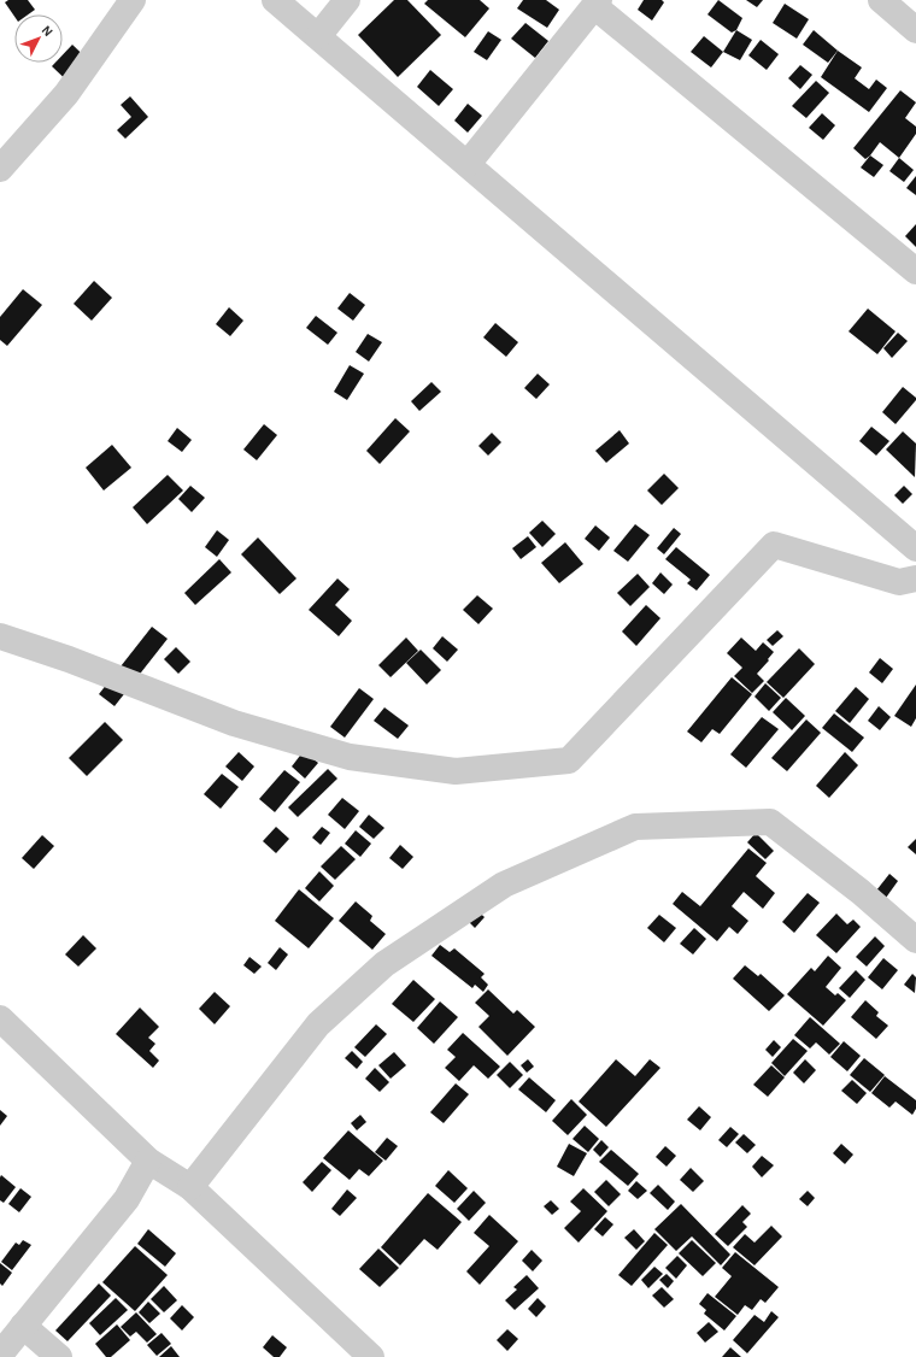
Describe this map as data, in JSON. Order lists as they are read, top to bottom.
{
  "north": "top right"
}
